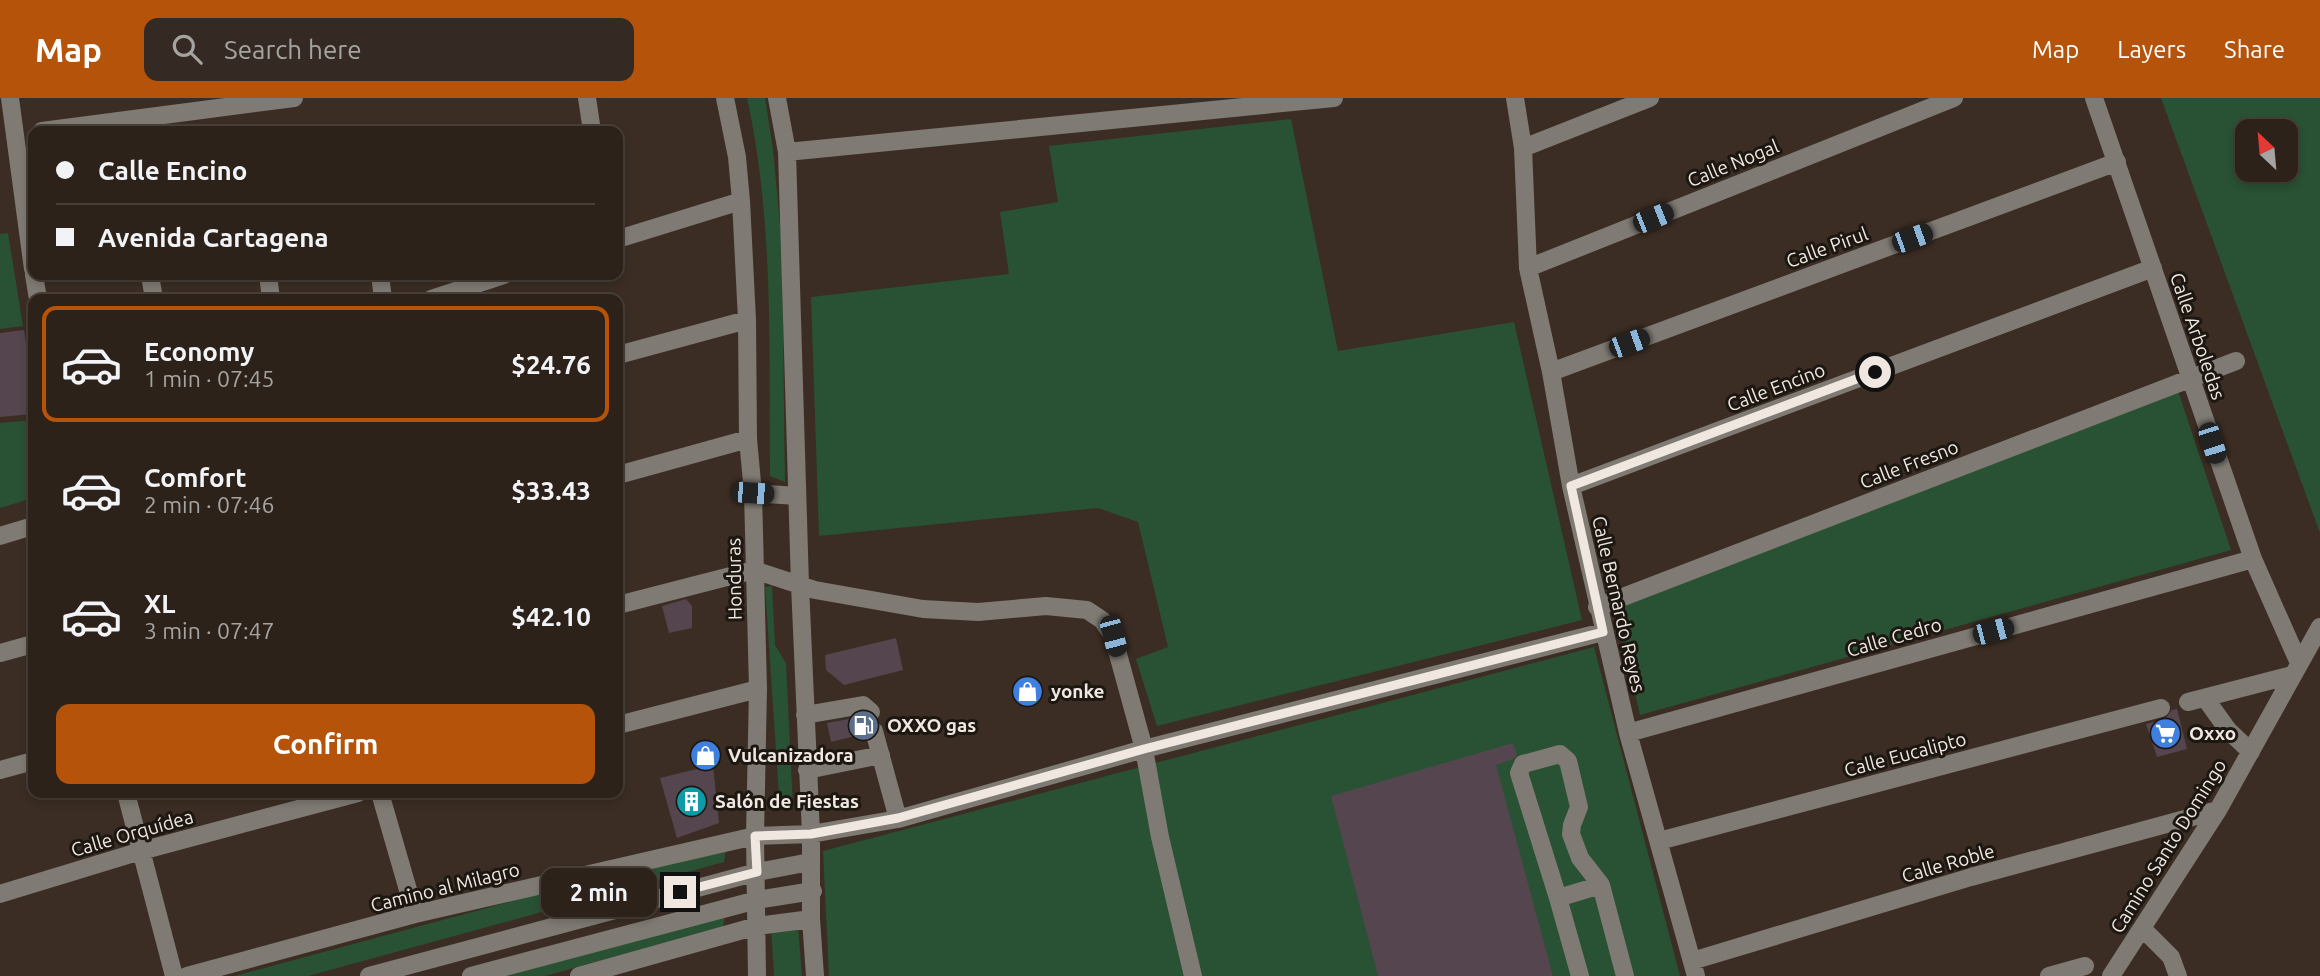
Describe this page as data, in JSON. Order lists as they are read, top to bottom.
{
  "streets": {
    "street": [
      "Calle Nogal",
      "Calle Pirul",
      "Calle Arboledas",
      "Calle Encino",
      "Calle Fresno",
      "Honduras",
      "Calle Bernardo Reyes",
      "Calle Cedro",
      "Calle Eucalipto",
      "Calle Orquídea",
      "Camino Santo Domingo",
      "Calle Roble",
      "Camino al Milagro"
    ]
  },
  "crossings": [
    ["Calle Nogal", "Calle Bernardo Reyes"],
    ["Calle Pirul", "Calle Arboledas"],
    ["Calle Pirul", "Calle Bernardo Reyes"],
    ["Calle Arboledas", "Calle Encino"],
    ["Calle Arboledas", "Calle Fresno"],
    ["Calle Arboledas", "Calle Cedro"],
    ["Calle Arboledas", "Camino Santo Domingo"],
    ["Calle Encino", "Calle Bernardo Reyes"],
    ["Calle Fresno", "Calle Bernardo Reyes"],
    ["Honduras", "Camino al Milagro"],
    ["Calle Bernardo Reyes", "Calle Cedro"],
    ["Calle Bernardo Reyes", "Calle Eucalipto"],
    ["Calle Bernardo Reyes", "Calle Roble"],
    ["Calle Bernardo Reyes", "Camino al Milagro"],
    ["Camino Santo Domingo", "Calle Roble"]
  ],
  "places": {
    "shop": ["yonke", "Vulcanizadora"],
    "fuel station": ["OXXO gas"],
    "supermarket": ["Oxxo"],
    "building": ["Salón de Fiestas"]
  },
  "north": "top left",
  "page": {
    "header": "Map",
    "search": "Search here",
    "nav": ["Map", "Layers", "Share"],
    "banner": ["Calle Encino", "Avenida Cartagena"],
    "list": [
      {
        "name": "Economy",
        "note": "1 min · 07:45",
        "value": "$24.76"
      },
      {
        "name": "Comfort",
        "note": "2 min · 07:46",
        "value": "$33.43"
      },
      {
        "name": "XL",
        "note": "3 min · 07:47",
        "value": "$42.10"
      }
    ],
    "buttons": "Confirm",
    "bubble": "2 min"
  }
}
